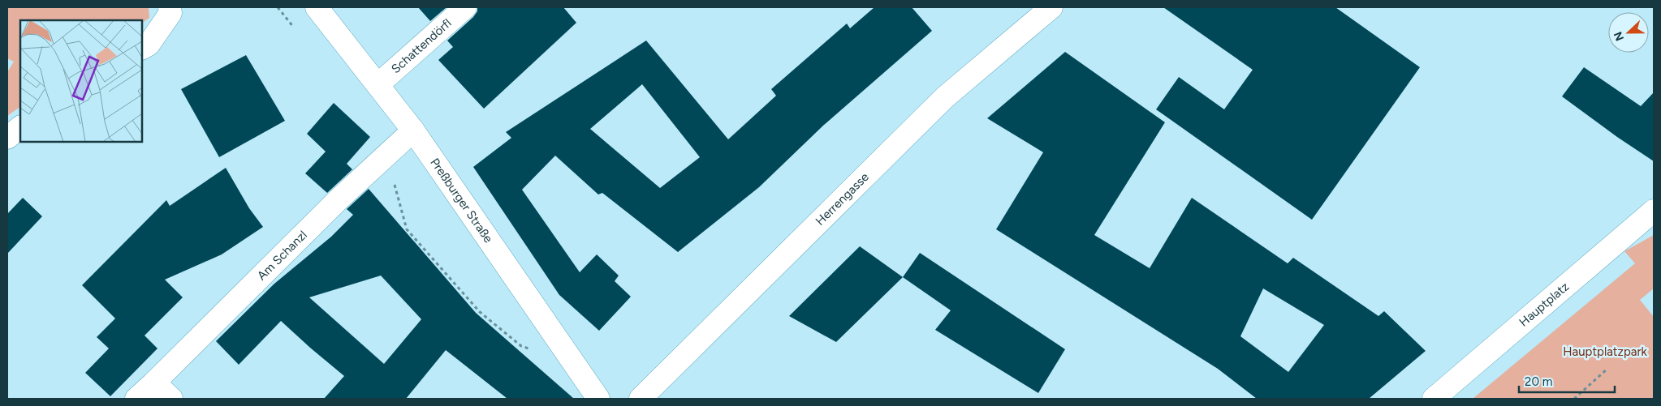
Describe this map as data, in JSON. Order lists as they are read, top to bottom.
{
  "streets": {
    "street": [
      "Schattendörfl",
      "Herrengasse",
      "Preßburger Straße",
      "Am Schanzl",
      "Hauptplatz"
    ]
  },
  "crossings": [
    ["Schattendörfl", "Preßburger Straße"],
    ["Preßburger Straße", "Am Schanzl"]
  ],
  "parks": ["Hauptplatzpark"],
  "scale_bar": "20 m",
  "north": "left"
}
